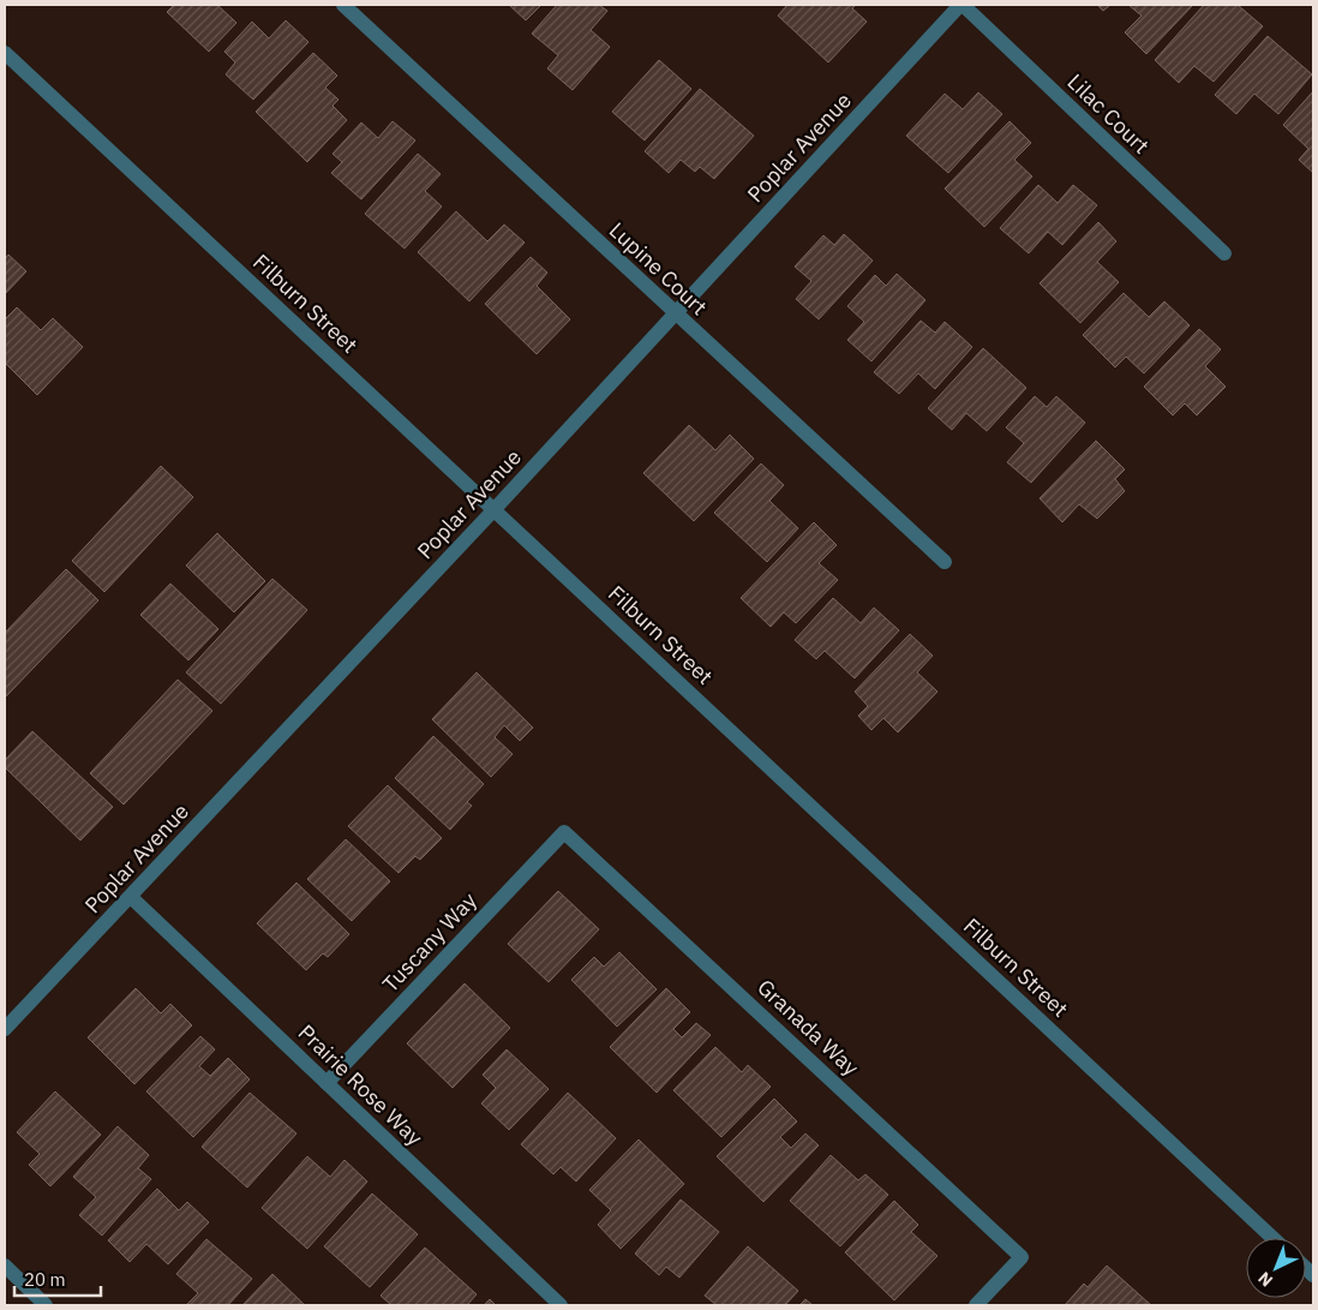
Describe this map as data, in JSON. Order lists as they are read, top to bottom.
{
  "streets": {
    "street": [
      "Lilac Court",
      "Poplar Avenue",
      "Lupine Court",
      "Filburn Street",
      "Tuscany Way",
      "Granada Way",
      "Prairie Rose Way"
    ]
  },
  "crossings": [
    ["Lilac Court", "Poplar Avenue"],
    ["Poplar Avenue", "Lupine Court"],
    ["Poplar Avenue", "Filburn Street"],
    ["Poplar Avenue", "Prairie Rose Way"],
    ["Tuscany Way", "Granada Way"],
    ["Tuscany Way", "Prairie Rose Way"]
  ],
  "scale_bar": "20 m",
  "north": "bottom left"
}
